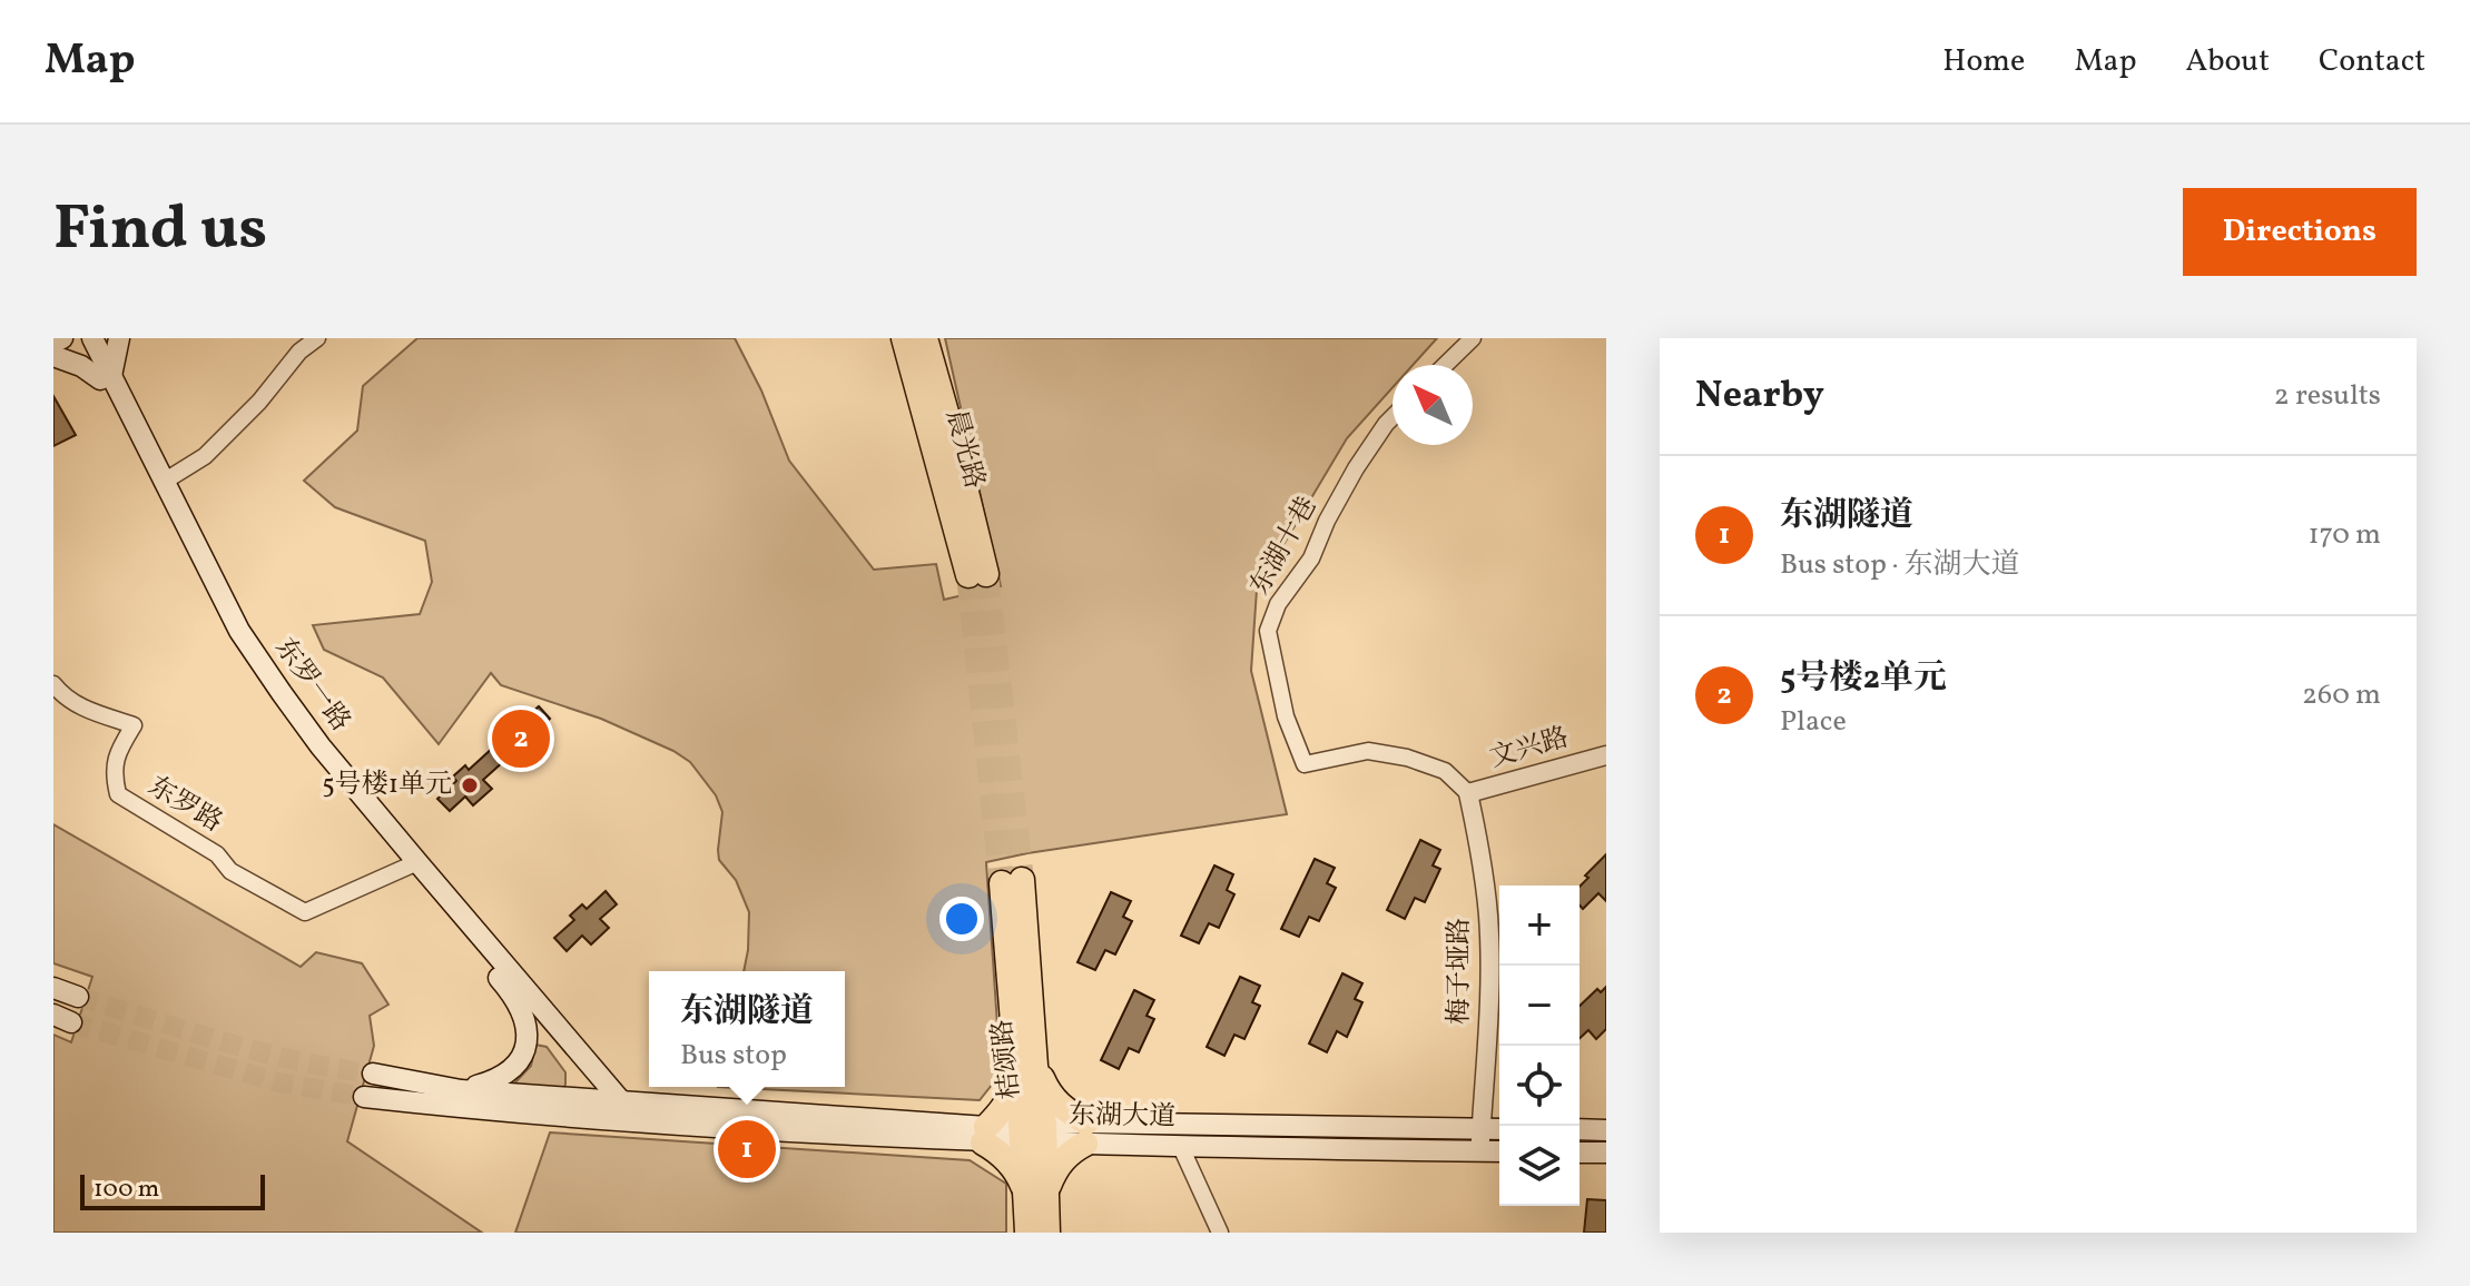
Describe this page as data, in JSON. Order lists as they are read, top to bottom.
{
  "streets": {
    "main road": [
      "晨光路",
      "东罗一路",
      "桔颂路",
      "东湖大道"
    ],
    "street": [
      "东湖十巷",
      "文兴路",
      "东罗路",
      "梅子垭路"
    ]
  },
  "crossings": [
    ["东湖十巷", "文兴路"],
    ["东湖十巷", "梅子垭路"],
    ["东罗一路", "东罗路"],
    ["东罗一路", "东湖大道"],
    ["文兴路", "梅子垭路"],
    ["梅子垭路", "东湖大道"],
    ["桔颂路", "东湖大道"]
  ],
  "places": ["5号楼1单元"],
  "scale_bar": "100 m",
  "north": "top left",
  "page": {
    "header": "Map",
    "nav": [
      "Home",
      "Map",
      "About",
      "Contact"
    ],
    "title": "Find us",
    "buttons": "Directions",
    "heading": ["Nearby", "2 results"],
    "list": [
      {
        "mark": "1",
        "name": "东湖隧道",
        "note": "Bus stop · 东湖大道",
        "value": "170 m"
      },
      {
        "mark": "2",
        "name": "5号楼2单元",
        "note": "Place",
        "value": "260 m"
      }
    ],
    "pins": ["2", "1"],
    "map_buttons": ["+", "−"],
    "popup": ["东湖隧道", "Bus stop"],
    "scale": "100 m"
  }
}
